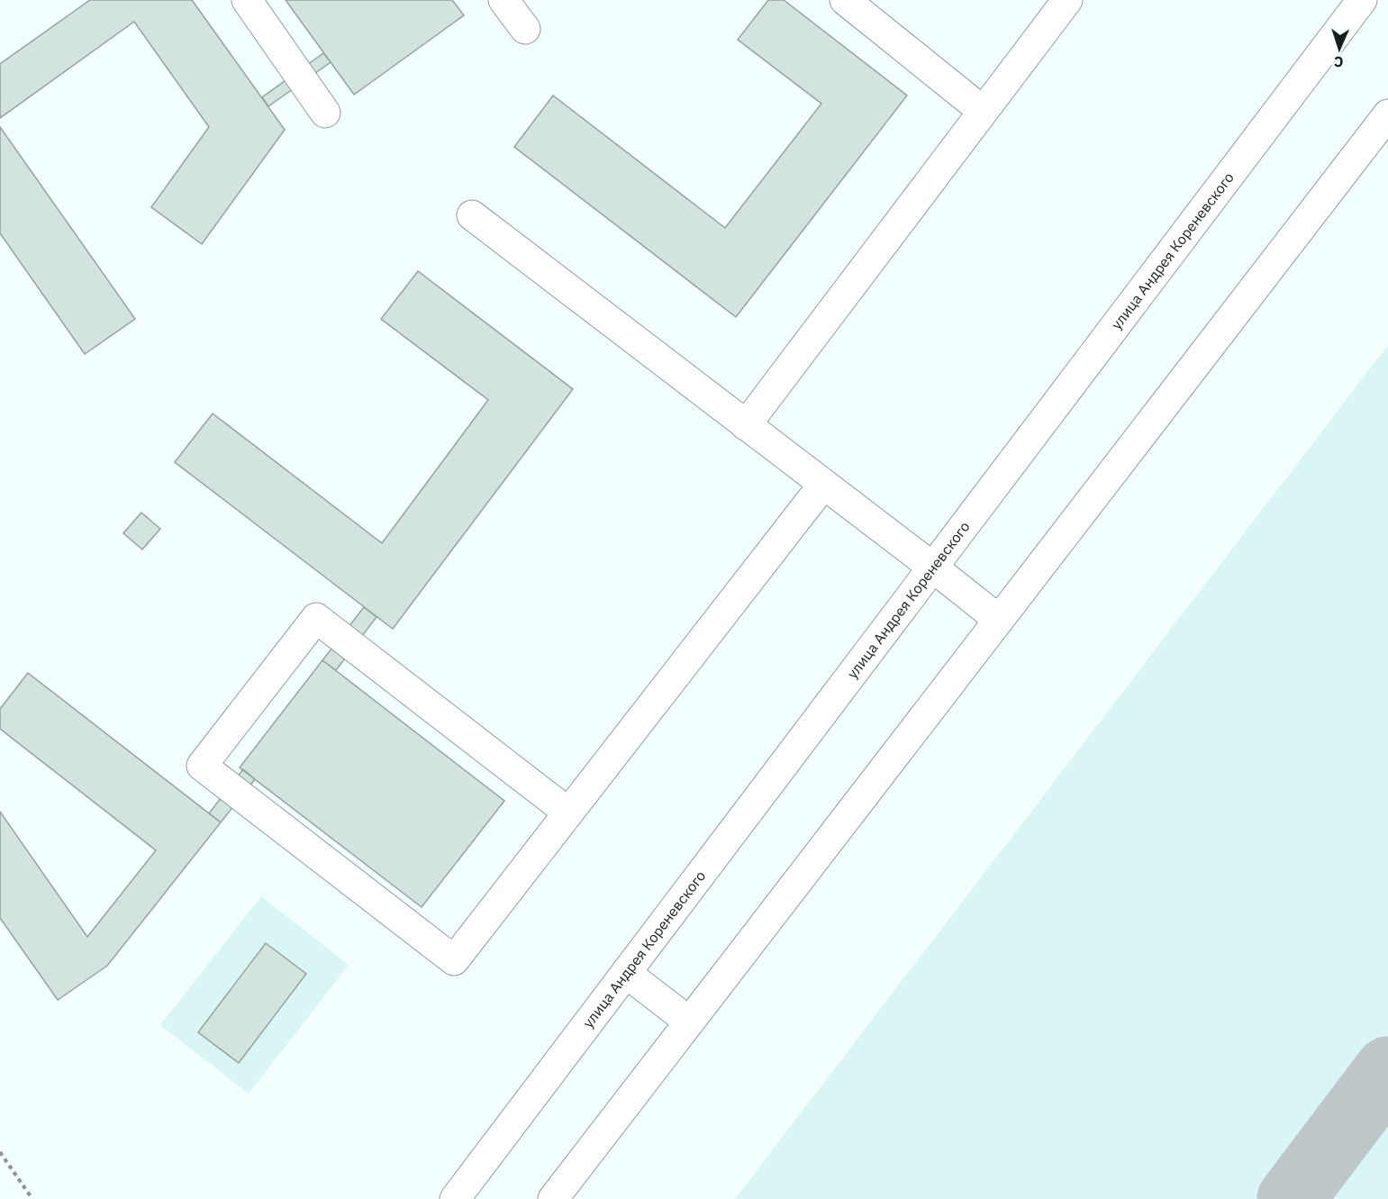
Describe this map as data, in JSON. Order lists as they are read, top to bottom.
{
  "streets": {
    "street": ["улица Андрея Кореневского"]
  },
  "north": "bottom"
}
